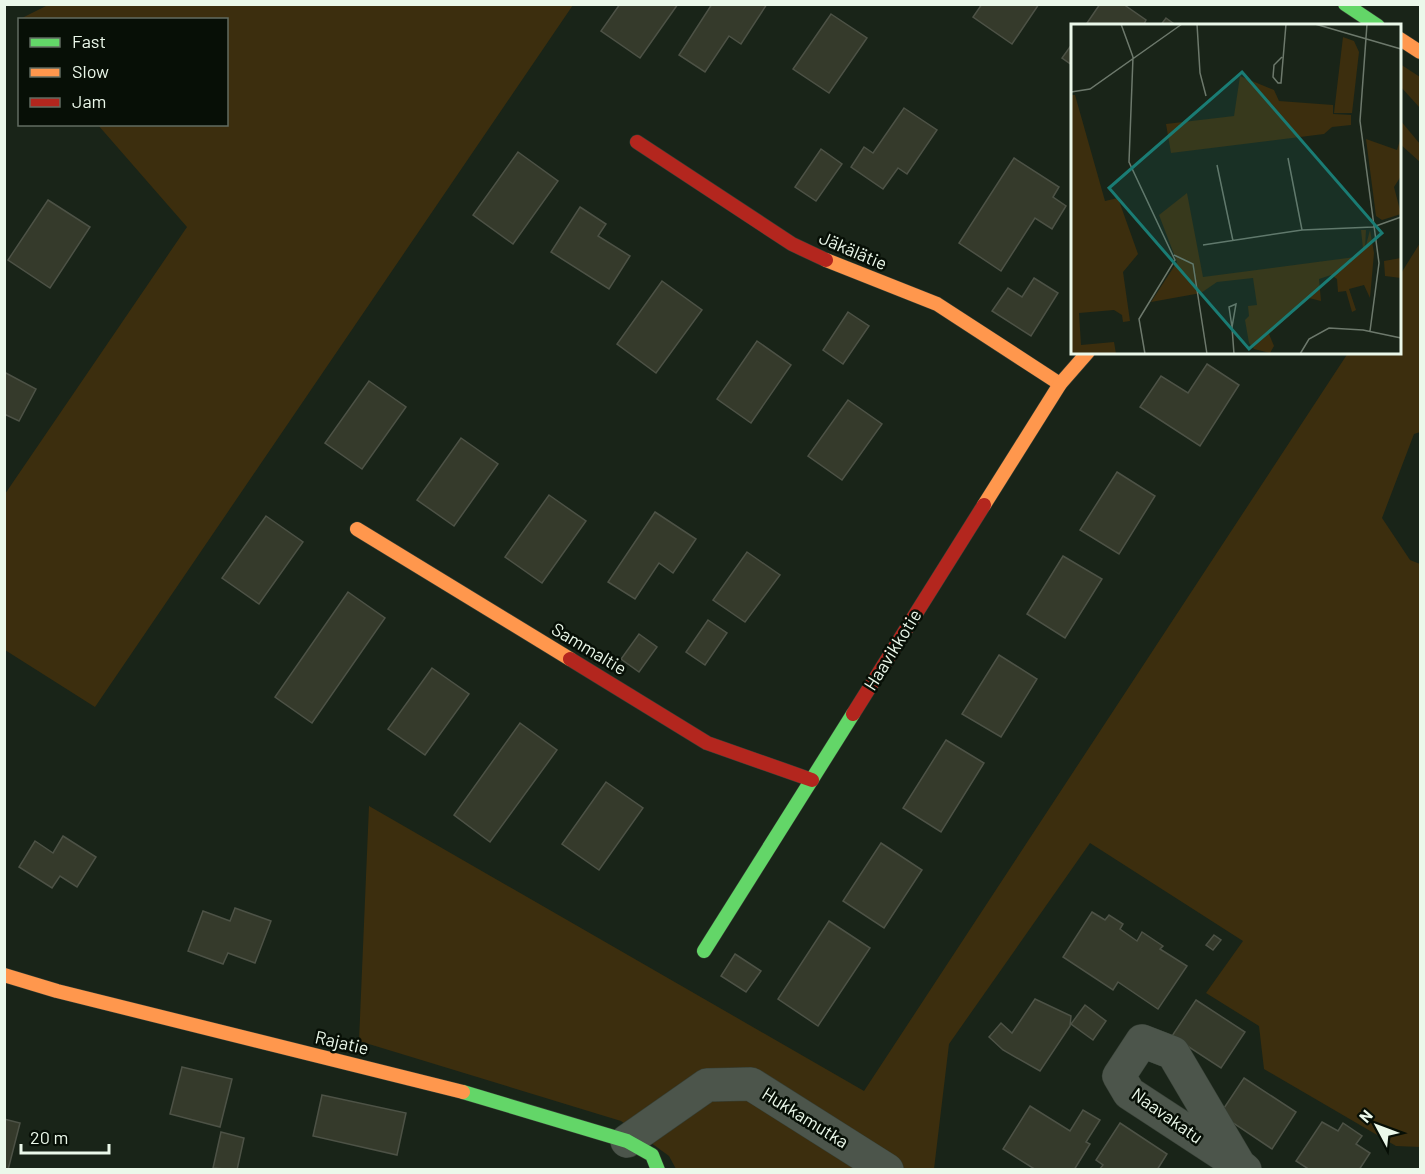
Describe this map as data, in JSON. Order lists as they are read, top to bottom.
{
  "streets": {
    "street": [
      "Jäkälätie",
      "Sammaltie",
      "Haavikkotie",
      "Rajatie",
      "Hukkamutka"
    ]
  },
  "crossings": [
    ["Jäkälätie", "Haavikkotie"],
    ["Sammaltie", "Haavikkotie"],
    ["Rajatie", "Hukkamutka"]
  ],
  "legend": ["Fast", "Slow", "Jam"],
  "scale_bar": "20 m",
  "north": "top left"
}
